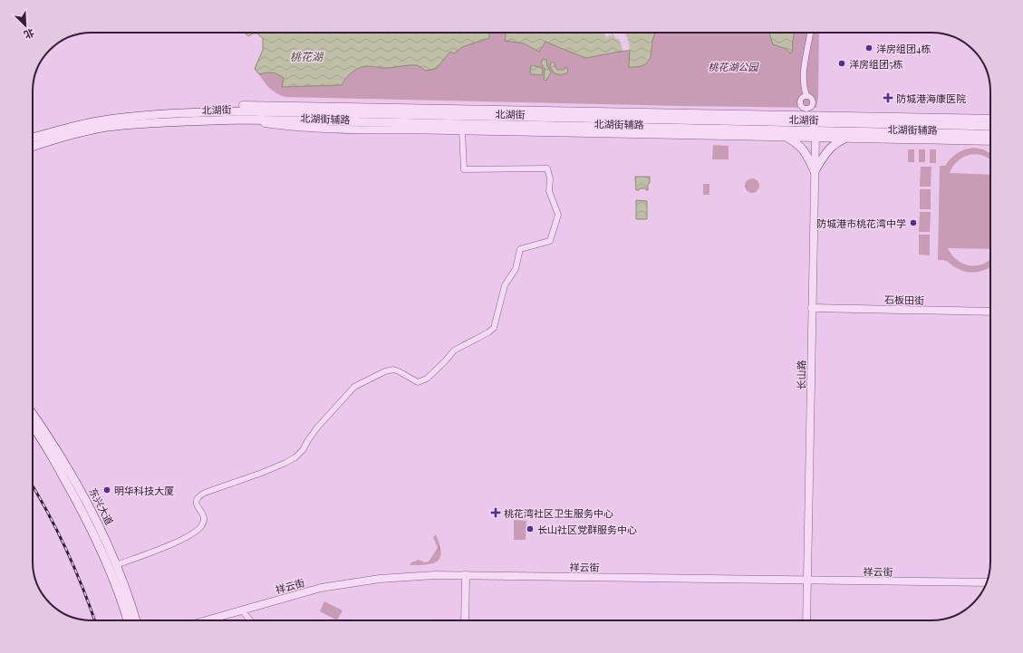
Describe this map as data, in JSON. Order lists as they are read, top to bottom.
{
  "streets": {
    "main road": ["北湖街", "东兴大道"],
    "street": [
      "北湖街辅路",
      "石板田街",
      "长山路",
      "祥云街"
    ]
  },
  "crossings": [
    ["北湖街", "北湖街辅路"],
    ["北湖街", "长山路"],
    ["北湖街辅路", "长山路"],
    ["石板田街", "长山路"],
    ["长山路", "祥云街"]
  ],
  "water": ["桃花湖"],
  "parks": ["桃花湖公园"],
  "places": {
    "other": [
      "洋房组团4栋",
      "洋房组团5栋",
      "防城港市桃花湾中学",
      "明华科技大厦",
      "长山社区党群服务中心"
    ],
    "health": ["防城港海康医院", "桃花湾社区卫生服务中心"]
  },
  "north": "bottom right"
}
